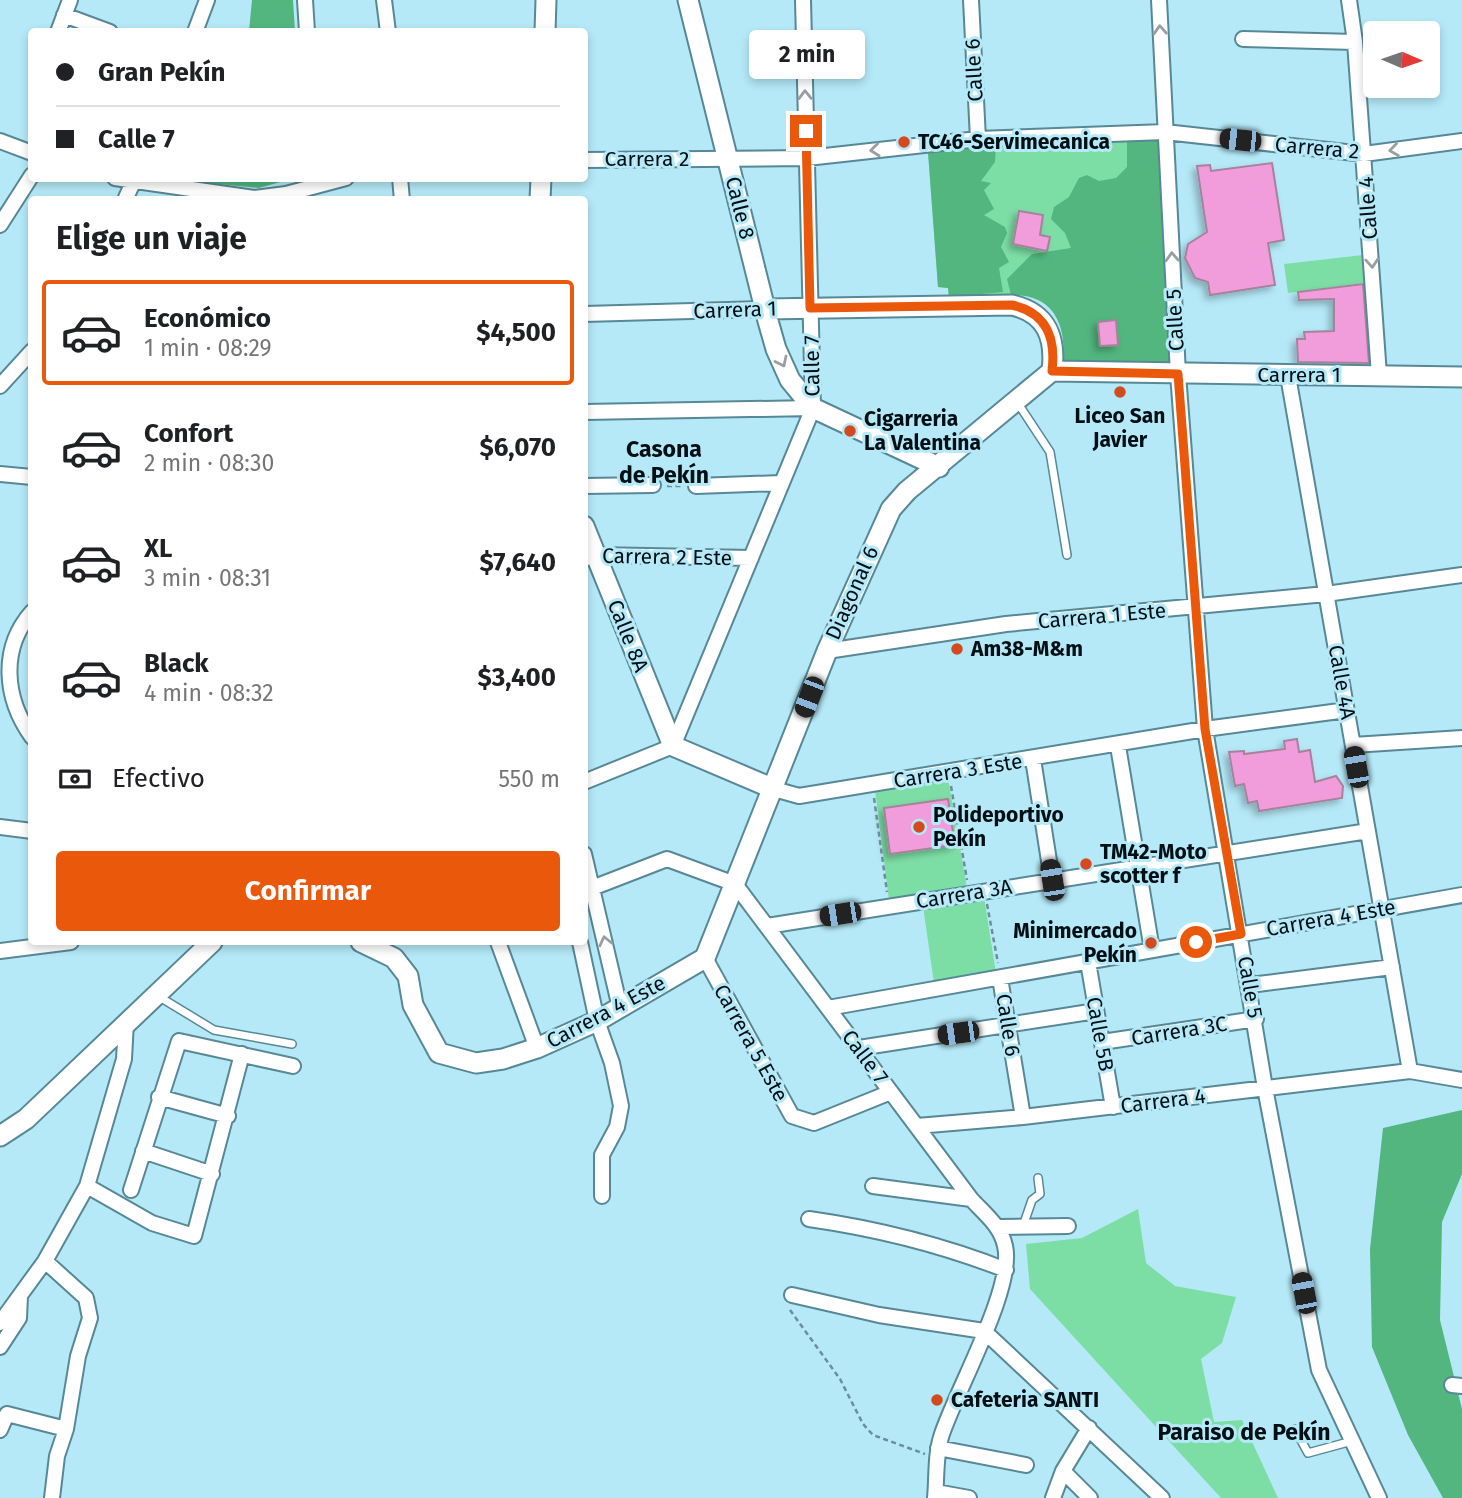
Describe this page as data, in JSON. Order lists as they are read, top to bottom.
{
  "streets": {
    "main road": [
      "Calle 8",
      "Carrera 1",
      "Diagonal 6",
      "Calle 8A",
      "Carrera 3 Este",
      "Carrera 4 Este"
    ],
    "street": [
      "Calle 6",
      "Carrera 2",
      "Calle 4",
      "Calle 5",
      "Calle 7",
      "Carrera 2 Este",
      "Carrera 1 Este",
      "Calle 4A",
      "Carrera 3A",
      "Carrera 3C",
      "Calle 5B",
      "Carrera 5 Este",
      "Carrera 4"
    ]
  },
  "crossings": [
    ["Calle 6", "Carrera 2"],
    ["Calle 6", "Carrera 3A"],
    ["Calle 6", "Carrera 4 Este"],
    ["Calle 6", "Carrera 4"],
    ["Carrera 2", "Calle 8"],
    ["Carrera 2", "Calle 4"],
    ["Carrera 2", "Calle 5"],
    ["Carrera 2", "Calle 7"],
    ["Calle 8", "Carrera 1"],
    ["Calle 8", "Calle 7"],
    ["Calle 4", "Carrera 1"],
    ["Carrera 1", "Calle 5"],
    ["Carrera 1", "Calle 7"],
    ["Carrera 1", "Diagonal 6"],
    ["Carrera 1", "Calle 4A"],
    ["Calle 5", "Carrera 1 Este"],
    ["Calle 5", "Carrera 3 Este"],
    ["Calle 5", "Carrera 3A"],
    ["Calle 5", "Carrera 4 Este"],
    ["Calle 5", "Carrera 3C"],
    ["Calle 5", "Carrera 4"],
    ["Calle 7", "Carrera 2 Este"],
    ["Calle 7", "Diagonal 6"],
    ["Calle 7", "Calle 8A"],
    ["Calle 7", "Carrera 3 Este"],
    ["Calle 7", "Carrera 3A"],
    ["Calle 7", "Carrera 4 Este"],
    ["Calle 7", "Carrera 5 Este"],
    ["Calle 7", "Carrera 4"],
    ["Carrera 2 Este", "Calle 8A"],
    ["Diagonal 6", "Carrera 1 Este"],
    ["Diagonal 6", "Carrera 3 Este"],
    ["Diagonal 6", "Carrera 4 Este"],
    ["Diagonal 6", "Carrera 5 Este"],
    ["Carrera 1 Este", "Calle 4A"],
    ["Calle 8A", "Carrera 3 Este"],
    ["Calle 4A", "Carrera 3 Este"],
    ["Calle 4A", "Carrera 3A"],
    ["Calle 4A", "Carrera 4 Este"],
    ["Calle 4A", "Carrera 4"],
    ["Carrera 4 Este", "Calle 5B"],
    ["Carrera 4 Este", "Carrera 5 Este"],
    ["Carrera 3C", "Calle 5B"],
    ["Calle 5B", "Carrera 4"]
  ],
  "one_way": ["Calle 4"],
  "districts": ["Casona de Pekín", "Paraiso de Pekín"],
  "places": [
    "TC46-Servimecanica",
    "Liceo San Javier",
    "Cigarreria La Valentina",
    "Am38-M&m",
    "Polideportivo Pekín",
    "TM42-Moto scotter f",
    "Minimercado Pekín",
    "Cafeteria SANTI"
  ],
  "north": "right",
  "page": {
    "banner": ["Gran Pekín", "Calle 7"],
    "bubble": "2 min",
    "heading": "Elige un viaje",
    "list": [
      {
        "name": "Económico",
        "note": "1 min · 08:29",
        "value": "$4,500"
      },
      {
        "name": "Confort",
        "note": "2 min · 08:30",
        "value": "$6,070"
      },
      {
        "name": "XL",
        "note": "3 min · 08:31",
        "value": "$7,640"
      },
      {
        "name": "Black",
        "note": "4 min · 08:32",
        "value": "$3,400"
      }
    ],
    "pay": ["Efectivo", "550 m"],
    "buttons": "Confirmar"
  }
}
